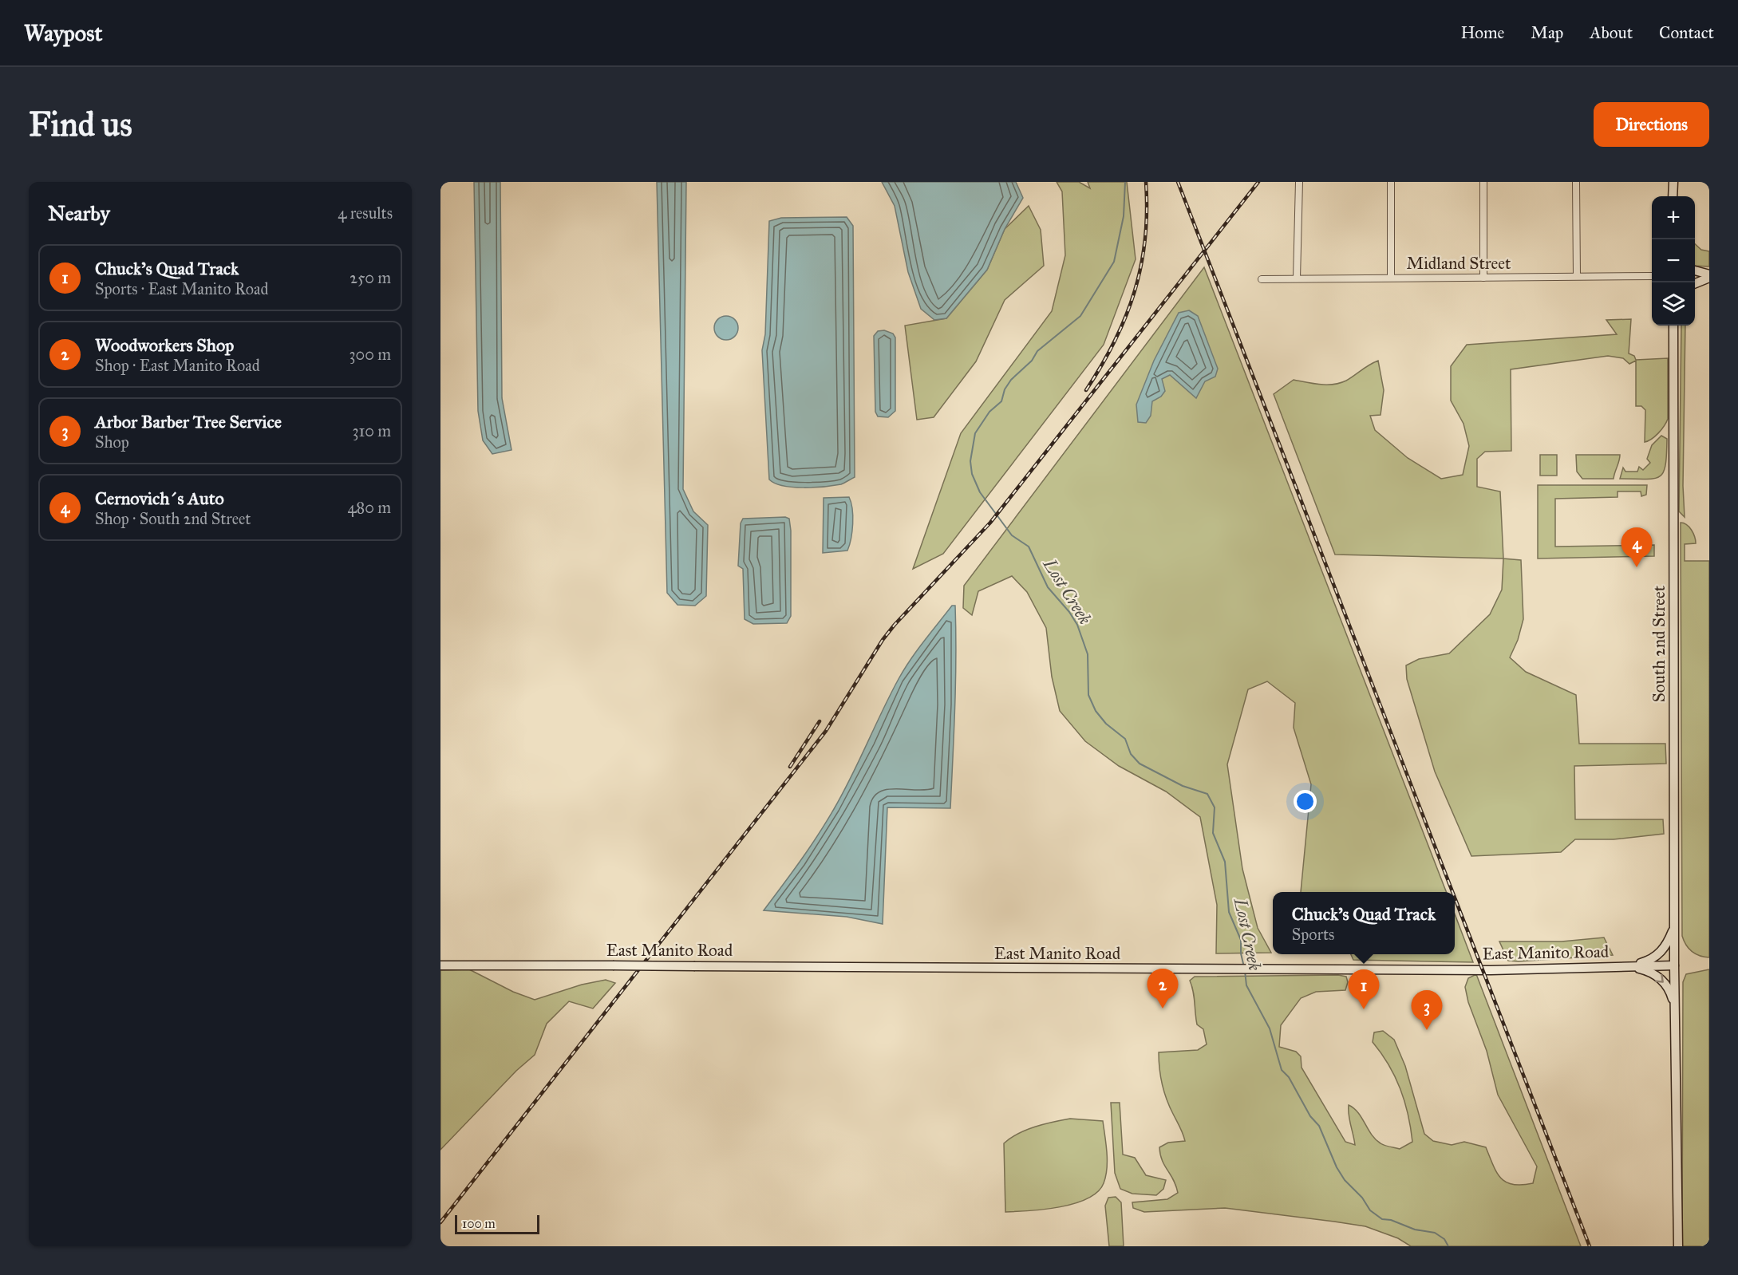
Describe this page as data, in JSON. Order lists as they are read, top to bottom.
{
  "streets": {
    "street": ["Midland Street", "South 2nd Street", "East Manito Road"]
  },
  "crossings": [
    ["South 2nd Street", "East Manito Road"]
  ],
  "water": ["Lost Creek"],
  "scale_bar": "100 m",
  "page": {
    "header": "Waypost",
    "nav": [
      "Home",
      "Map",
      "About",
      "Contact"
    ],
    "buttons": "Directions",
    "title": "Find us",
    "heading": ["Nearby", "4 results"],
    "map_buttons": ["+", "−"],
    "list": [
      {
        "mark": "1",
        "name": "Chuck's Quad Track",
        "note": "Sports · East Manito Road",
        "value": "250 m"
      },
      {
        "mark": "2",
        "name": "Woodworkers Shop",
        "note": "Shop · East Manito Road",
        "value": "300 m"
      },
      {
        "mark": "3",
        "name": "Arbor Barber Tree Service",
        "note": "Shop",
        "value": "310 m"
      },
      {
        "mark": "4",
        "name": "Cernovich´s Auto",
        "note": "Shop · South 2nd Street",
        "value": "480 m"
      }
    ],
    "pins": [
      "4",
      "2",
      "1",
      "3"
    ],
    "popup": ["Chuck's Quad Track", "Sports"],
    "scale": "100 m"
  }
}
